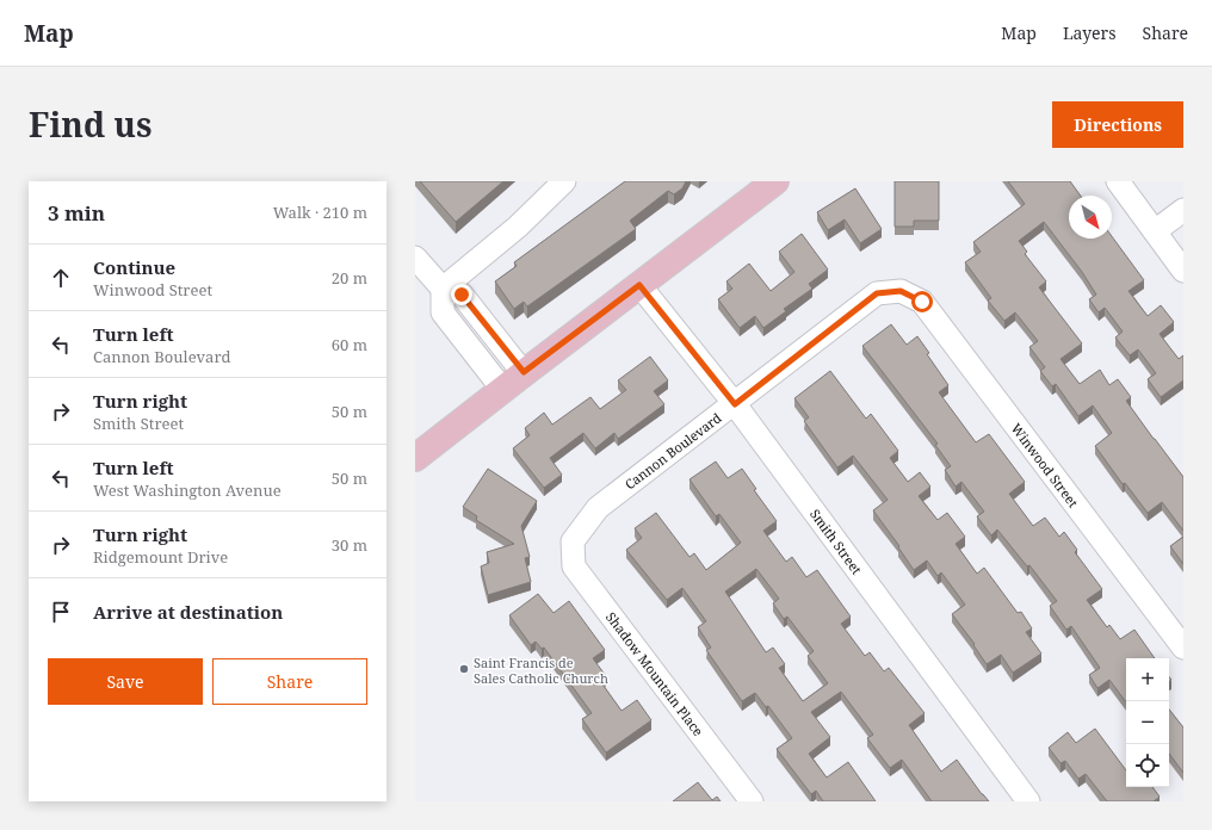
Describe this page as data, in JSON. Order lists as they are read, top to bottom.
{
  "streets": {
    "street": [
      "Cannon Boulevard",
      "Winwood Street",
      "Smith Street",
      "Shadow Mountain Place"
    ]
  },
  "crossings": [
    ["Cannon Boulevard", "Winwood Street"],
    ["Cannon Boulevard", "Smith Street"],
    ["Cannon Boulevard", "Shadow Mountain Place"]
  ],
  "places": ["Saint Francis de Sales Catholic Church"],
  "north": "bottom right",
  "page": {
    "header": "Map",
    "nav": ["Map", "Layers", "Share"],
    "title": "Find us",
    "buttons": [
      "Directions",
      ["Save", "Share"]
    ],
    "heading": ["3 min", "Walk · 210 m"],
    "list": [
      ["Continue", "Winwood Street", "20 m"],
      ["Turn left", "Cannon Boulevard", "60 m"],
      ["Turn right", "Smith Street", "50 m"],
      ["Turn left", "West Washington Avenue", "50 m"],
      ["Turn right", "Ridgemount Drive", "30 m"],
      "Arrive at destination"
    ],
    "map_buttons": ["+", "−"]
  }
}
